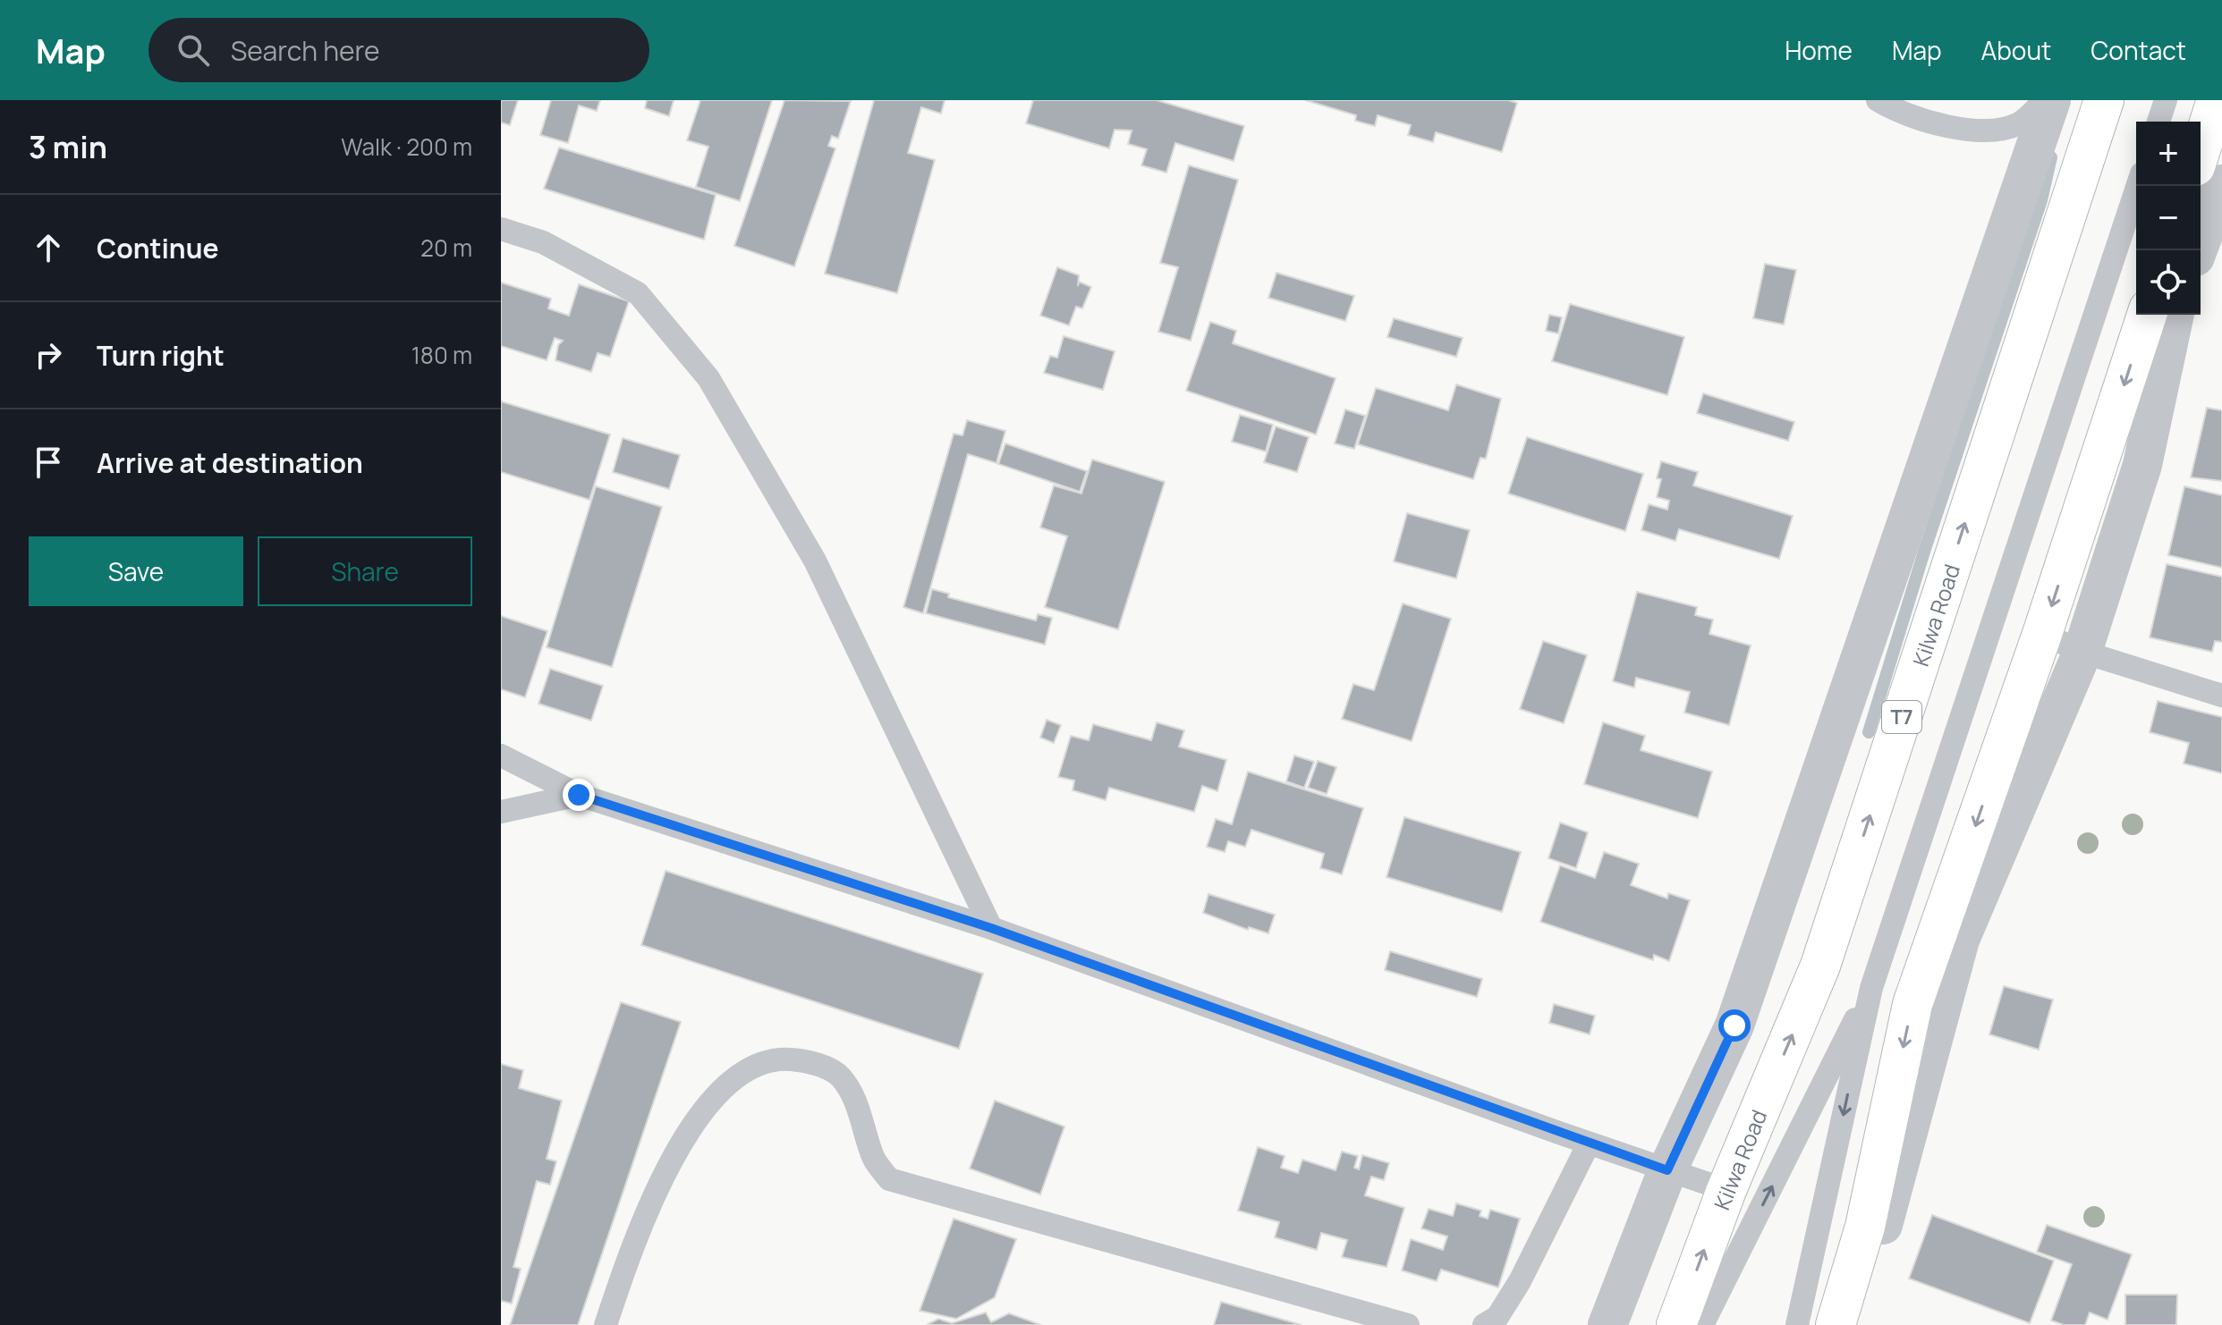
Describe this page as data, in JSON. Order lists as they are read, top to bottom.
{
  "streets": {
    "highway": ["Kilwa Road", "T7"]
  },
  "page": {
    "header": "Map",
    "search": "Search here",
    "nav": [
      "Home",
      "Map",
      "About",
      "Contact"
    ],
    "heading": ["3 min", "Walk · 200 m"],
    "map_buttons": ["+", "−"],
    "list": [
      ["Continue", "20 m"],
      ["Turn right", "180 m"],
      "Arrive at destination"
    ],
    "buttons": ["Save", "Share"]
  }
}
